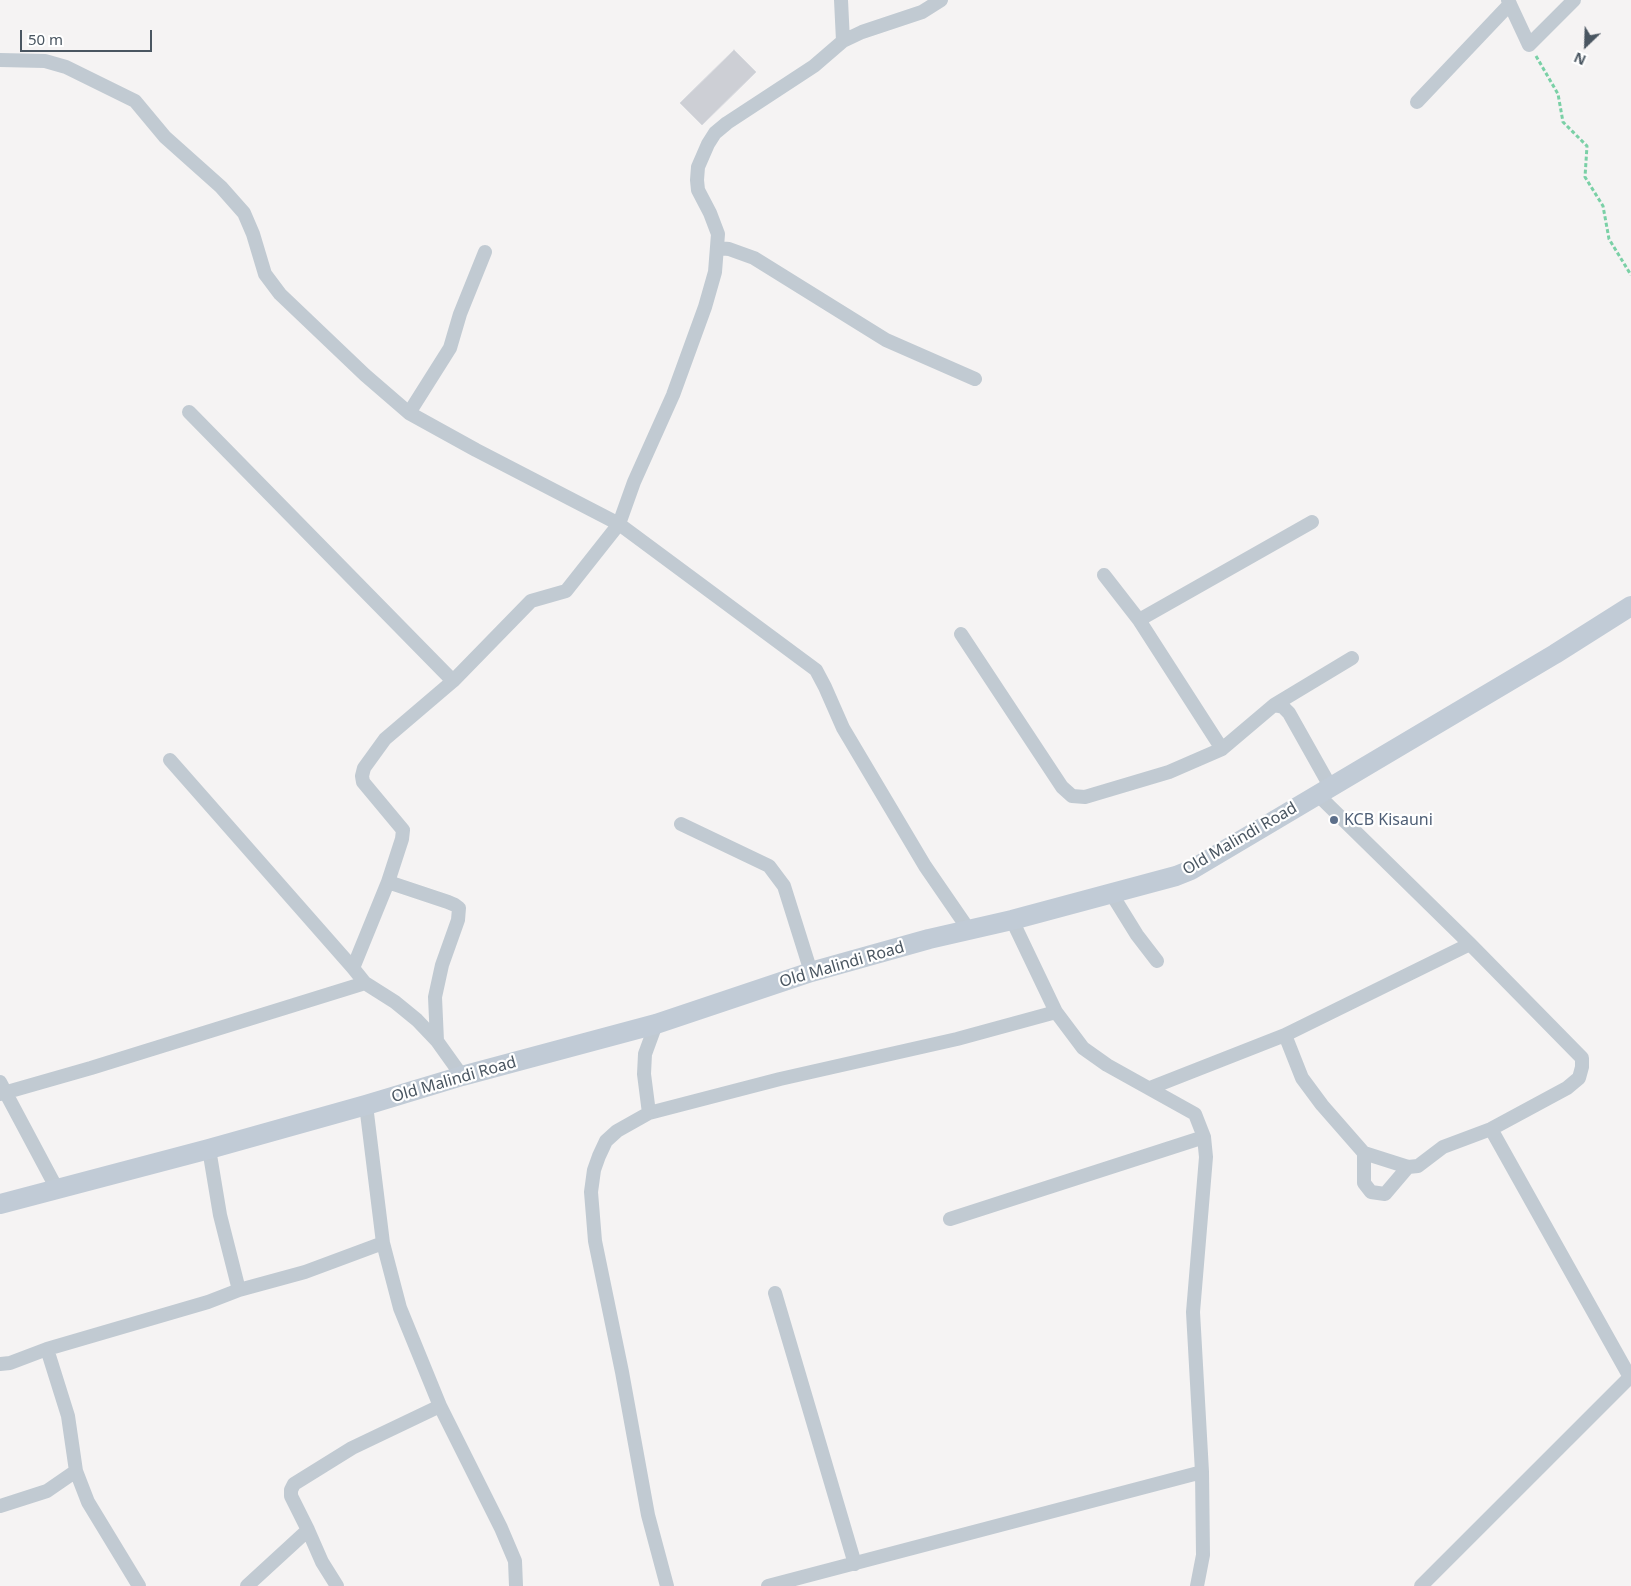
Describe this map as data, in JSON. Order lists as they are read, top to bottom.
{
  "streets": {
    "main road": ["Old Malindi Road"]
  },
  "places": ["KCB Kisauni"],
  "scale_bar": "50 m",
  "north": "bottom left"
}
